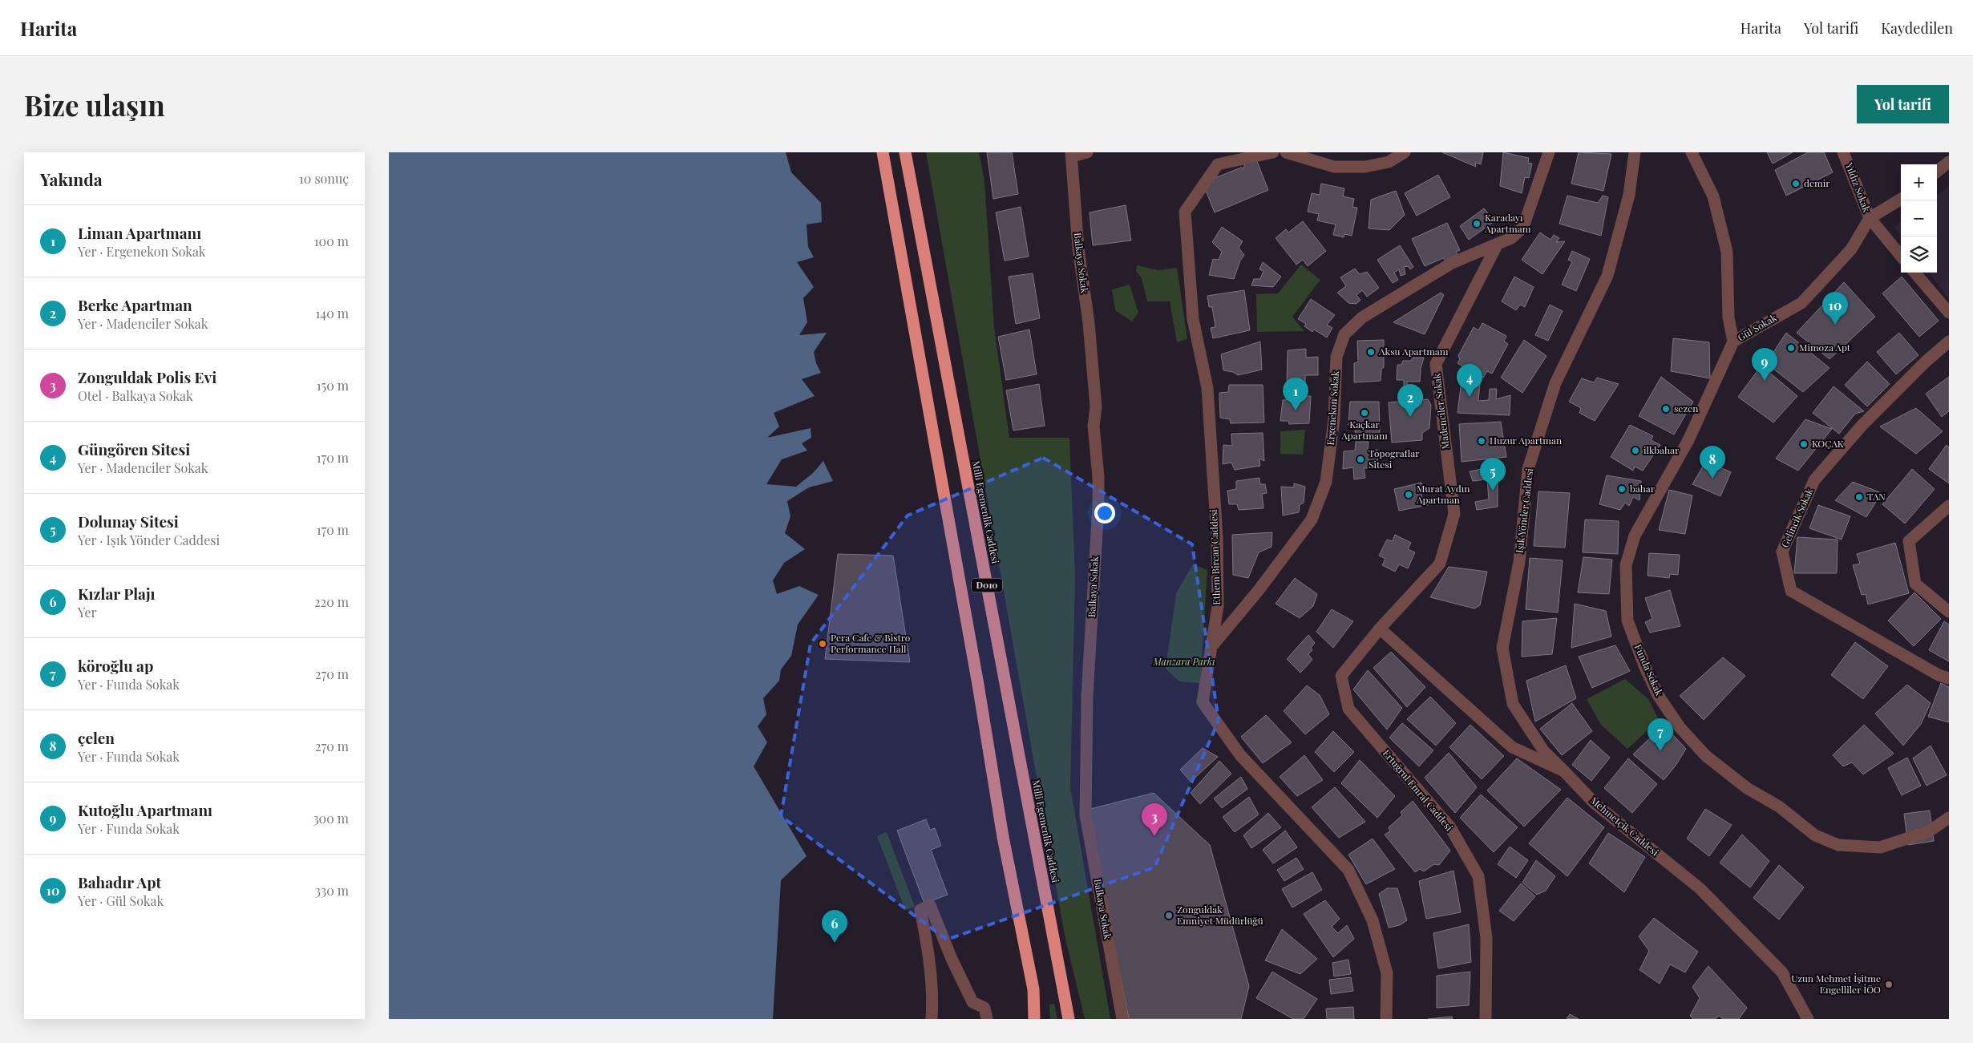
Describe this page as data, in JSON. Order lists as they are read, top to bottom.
{
  "streets": {
    "highway": ["Milli Egemenlik Caddesi", "D010"],
    "street": [
      "Yıldız Sokak",
      "Balkaya Sokak",
      "Gül Sokak",
      "Ergenekon Sokak",
      "Madenciler Sokak",
      "Işık Yönder Caddesi",
      "Gelincik Sokak",
      "Ethem Bircan Caddesi",
      "Funda Sokak",
      "Ertuğrul Emral Caddesi",
      "Mehmetçik Caddesi"
    ]
  },
  "crossings": [
    ["Yıldız Sokak", "Gül Sokak"],
    ["Gül Sokak", "Funda Sokak"],
    ["Ergenekon Sokak", "Madenciler Sokak"],
    ["Ergenekon Sokak", "Ethem Bircan Caddesi"],
    ["Madenciler Sokak", "Ertuğrul Emral Caddesi"],
    ["Madenciler Sokak", "Mehmetçik Caddesi"],
    ["Işık Yönder Caddesi", "Mehmetçik Caddesi"],
    ["Ertuğrul Emral Caddesi", "Mehmetçik Caddesi"]
  ],
  "parks": ["Manzara Parkı"],
  "places": [
    "demir",
    "Karadayı Apartmanı",
    "Mimoza Apt",
    "Aksu Apartmanı",
    "sezen",
    "Kaçkar Apartmanı",
    "Huzur Apartman",
    "KOÇAK",
    "ilkbahar",
    "Topograflar Sitesi",
    "bahar",
    "Murat Aydın Apartman",
    "TAN",
    "Pera Cafe & Bistro Performance Hall",
    "Zonguldak Emniyet Müdürlüğü",
    "Uzun Mehmet İşitme Engelliler İÖO"
  ],
  "page": {
    "header": "Harita",
    "nav": ["Harita", "Yol tarifi", "Kaydedilen"],
    "buttons": "Yol tarifi",
    "title": "Bize ulaşın",
    "heading": ["Yakında", "10 sonuç"],
    "map_buttons": ["+", "−"],
    "list": [
      {
        "mark": "1",
        "name": "Liman Apartmanı",
        "note": "Yer · Ergenekon Sokak",
        "value": "100 m"
      },
      {
        "mark": "2",
        "name": "Berke Apartman",
        "note": "Yer · Madenciler Sokak",
        "value": "140 m"
      },
      {
        "mark": "3",
        "name": "Zonguldak Polis Evi",
        "note": "Otel · Balkaya Sokak",
        "value": "150 m"
      },
      {
        "mark": "4",
        "name": "Güngören Sitesi",
        "note": "Yer · Madenciler Sokak",
        "value": "170 m"
      },
      {
        "mark": "5",
        "name": "Dolunay Sitesi",
        "note": "Yer · Işık Yönder Caddesi",
        "value": "170 m"
      },
      {
        "mark": "6",
        "name": "Kızlar Plajı",
        "note": "Yer",
        "value": "220 m"
      },
      {
        "mark": "7",
        "name": "köroğlu ap",
        "note": "Yer · Funda Sokak",
        "value": "270 m"
      },
      {
        "mark": "8",
        "name": "çelen",
        "note": "Yer · Funda Sokak",
        "value": "270 m"
      },
      {
        "mark": "9",
        "name": "Kutoğlu Apartmanı",
        "note": "Yer · Funda Sokak",
        "value": "300 m"
      },
      {
        "mark": "10",
        "name": "Bahadır Apt",
        "note": "Yer · Gül Sokak",
        "value": "330 m"
      }
    ],
    "pins": [
      "10",
      "9",
      "4",
      "1",
      "2",
      "8",
      "5",
      "7",
      "3",
      "6"
    ]
  }
}
